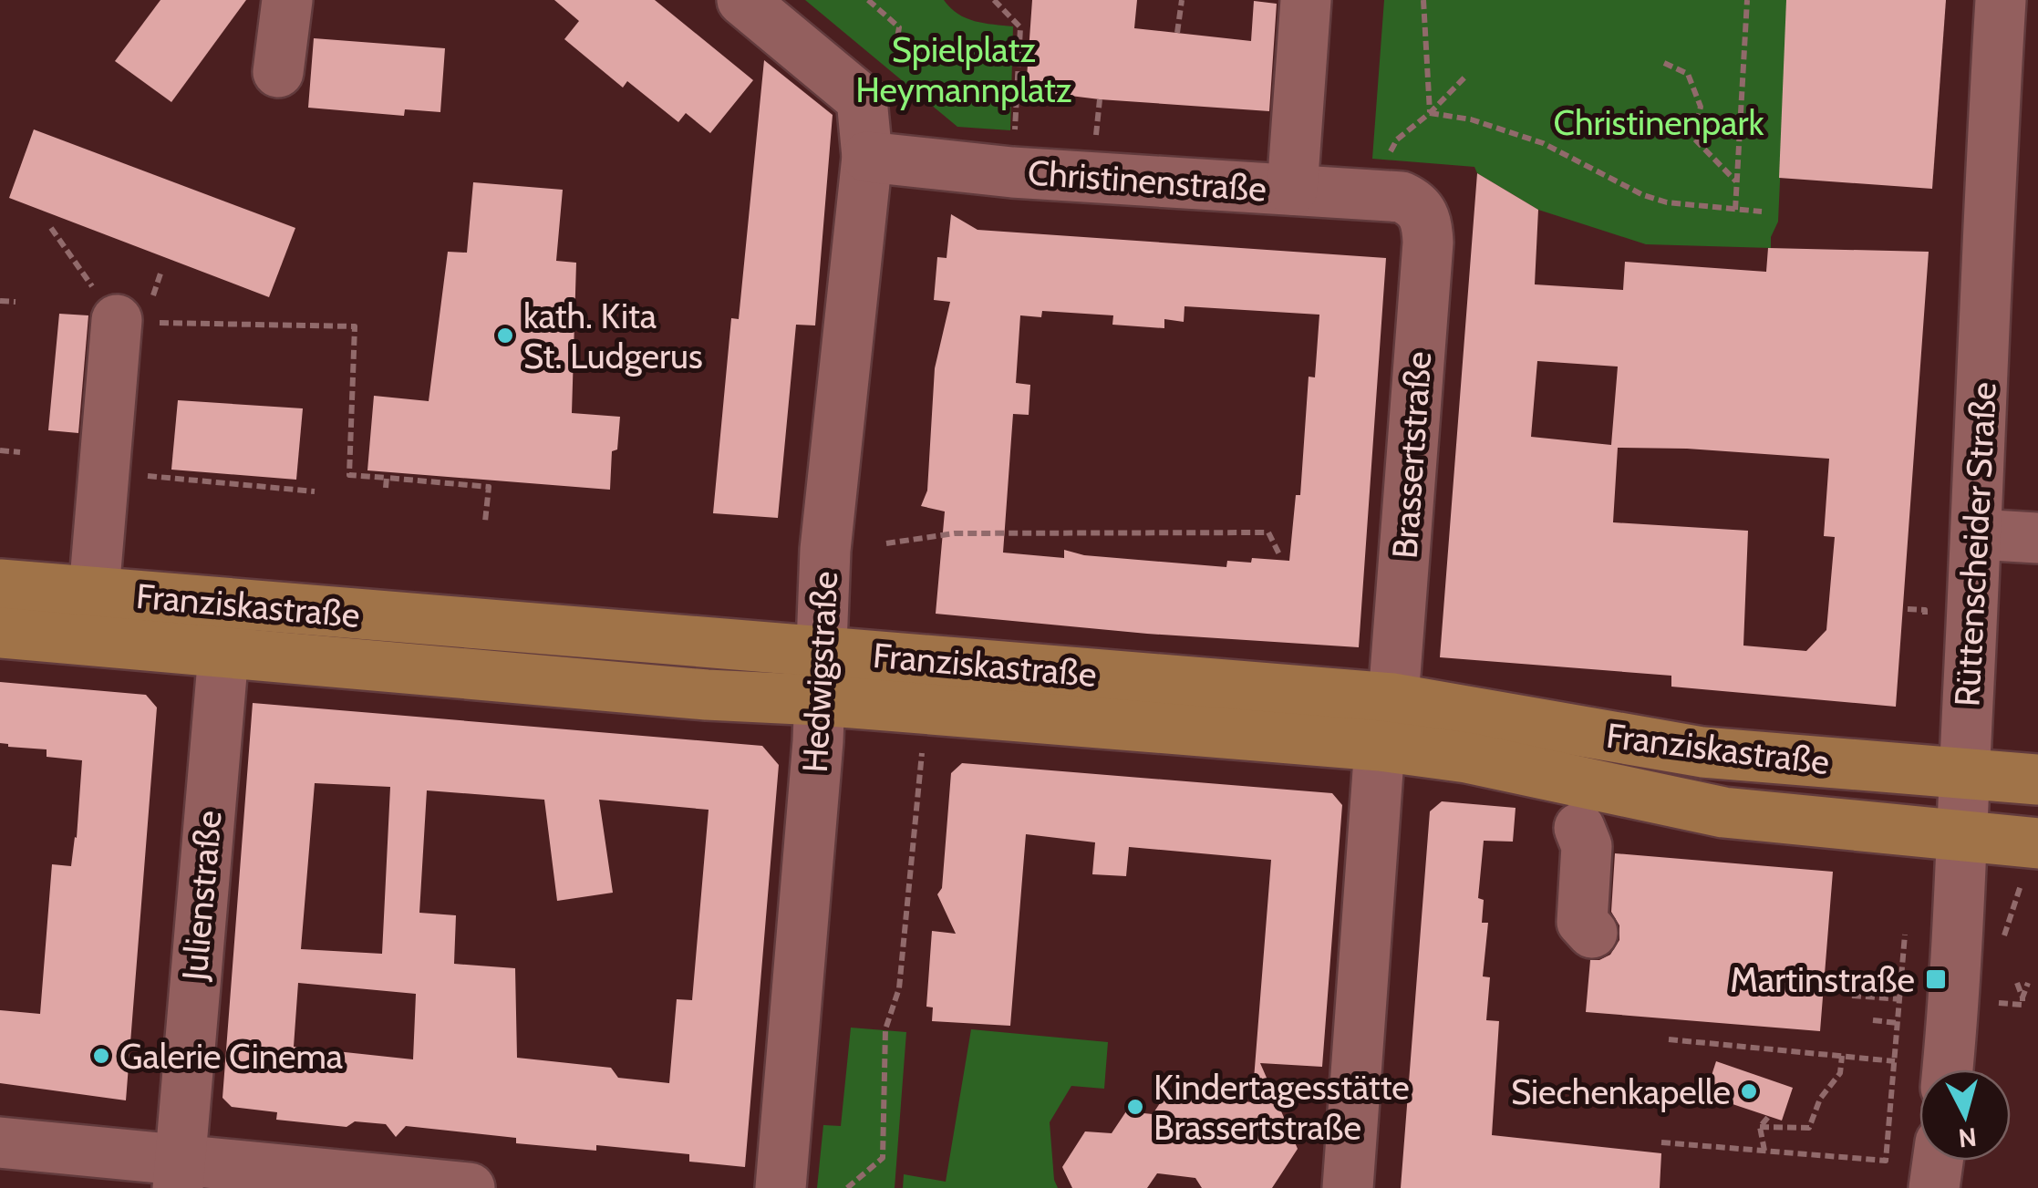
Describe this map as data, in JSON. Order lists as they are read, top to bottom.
{
  "streets": {
    "main road": ["Franziskastraße"],
    "street": [
      "Christinenstraße",
      "Brassertstraße",
      "Rüttenscheider Straße",
      "Hedwigstraße",
      "Julienstraße"
    ]
  },
  "crossings": [
    ["Christinenstraße", "Brassertstraße"],
    ["Christinenstraße", "Hedwigstraße"],
    ["Brassertstraße", "Franziskastraße"],
    ["Rüttenscheider Straße", "Franziskastraße"],
    ["Franziskastraße", "Hedwigstraße"],
    ["Franziskastraße", "Julienstraße"]
  ],
  "parks": ["Spielplatz Heymannplatz", "Christinenpark"],
  "places": {
    "other": [
      "kath. Kita St. Ludgerus",
      "Galerie Cinema",
      "Siechenkapelle",
      "Kindertagesstätte Brassertstraße"
    ],
    "transit": ["Martinstraße"]
  },
  "north": "bottom"
}
